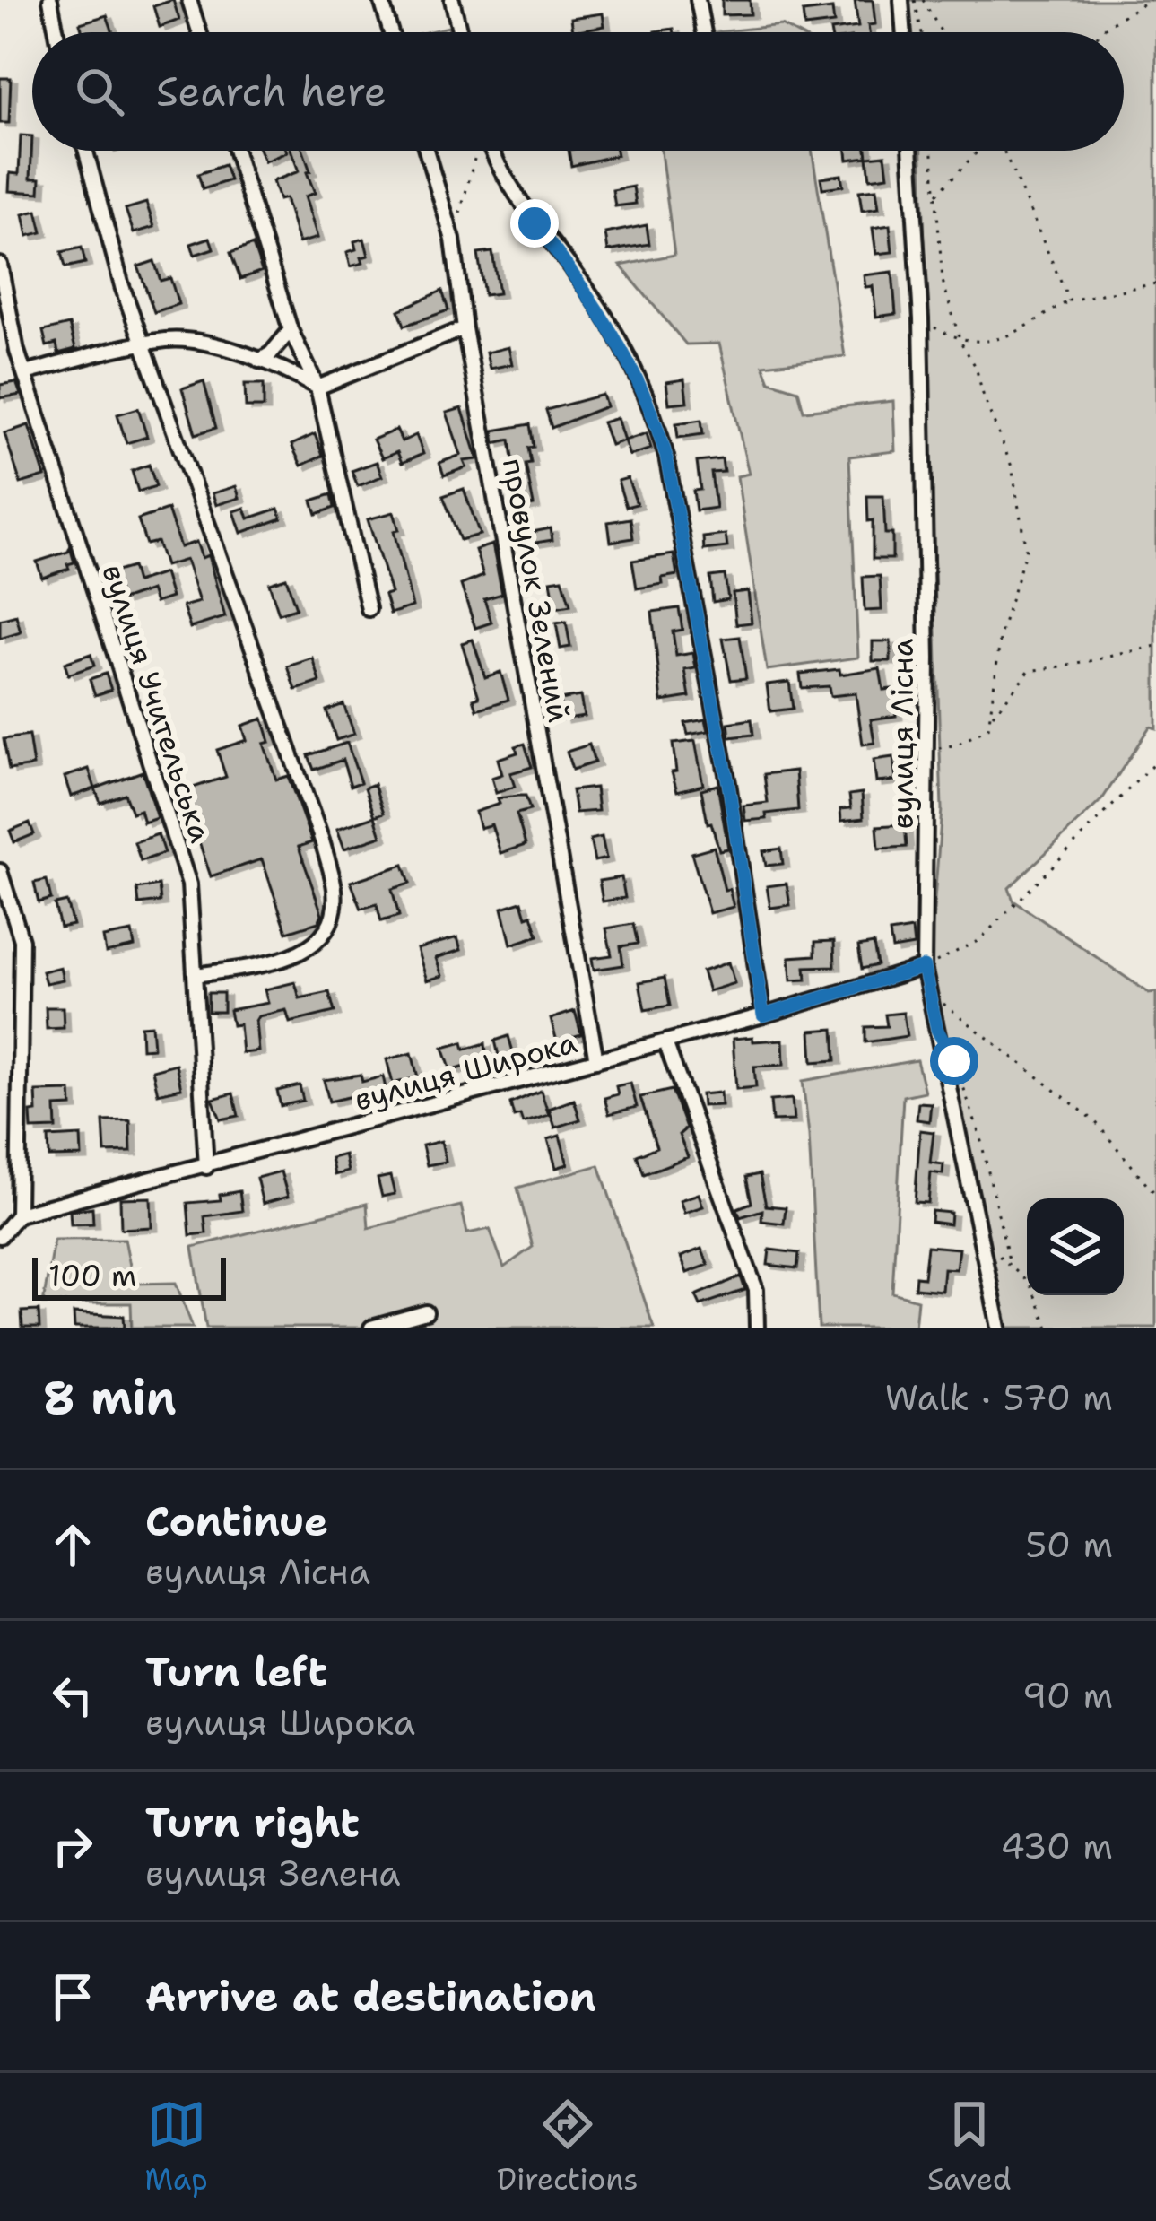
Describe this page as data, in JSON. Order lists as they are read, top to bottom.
{
  "streets": {
    "street": [
      "провулок Зелений",
      "вулиця Учительська",
      "вулиця Лісна",
      "вулиця Широка"
    ]
  },
  "crossings": [
    ["провулок Зелений", "вулиця Широка"],
    ["вулиця Учительська", "вулиця Широка"],
    ["вулиця Лісна", "вулиця Широка"]
  ],
  "scale_bar": "100 m",
  "page": {
    "search": "Search here",
    "scale": "100 m",
    "heading": ["8 min", "Walk · 570 m"],
    "list": [
      ["Continue", "вулиця Лісна", "50 m"],
      ["Turn left", "вулиця Широка", "90 m"],
      ["Turn right", "вулиця Зелена", "430 m"],
      "Arrive at destination"
    ],
    "nav": ["Map", "Directions", "Saved"]
  }
}
